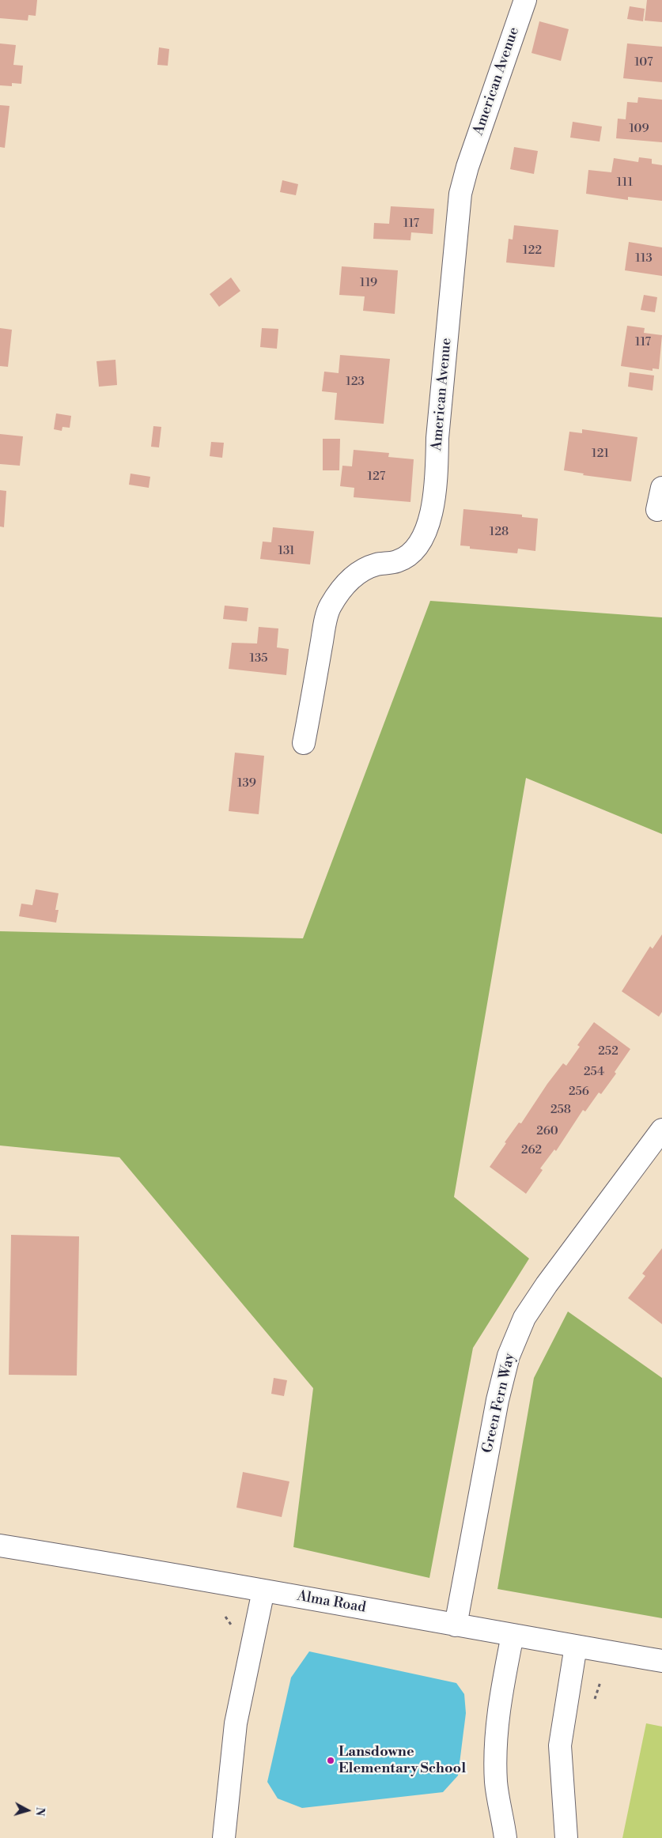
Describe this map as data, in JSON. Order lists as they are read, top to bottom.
{
  "streets": {
    "street": ["American Avenue", "Green Fern Way", "Alma Road"]
  },
  "crossings": [
    ["Green Fern Way", "Alma Road"]
  ],
  "places": ["Lansdowne Elementary School"],
  "house_numbers": [
    "107",
    "109",
    "111",
    "117",
    "122",
    "113",
    "119",
    "117",
    "123",
    "121",
    "127",
    "128",
    "131",
    "135",
    "139",
    "252",
    "254",
    "256",
    "258",
    "260",
    "262"
  ],
  "north": "right"
}
